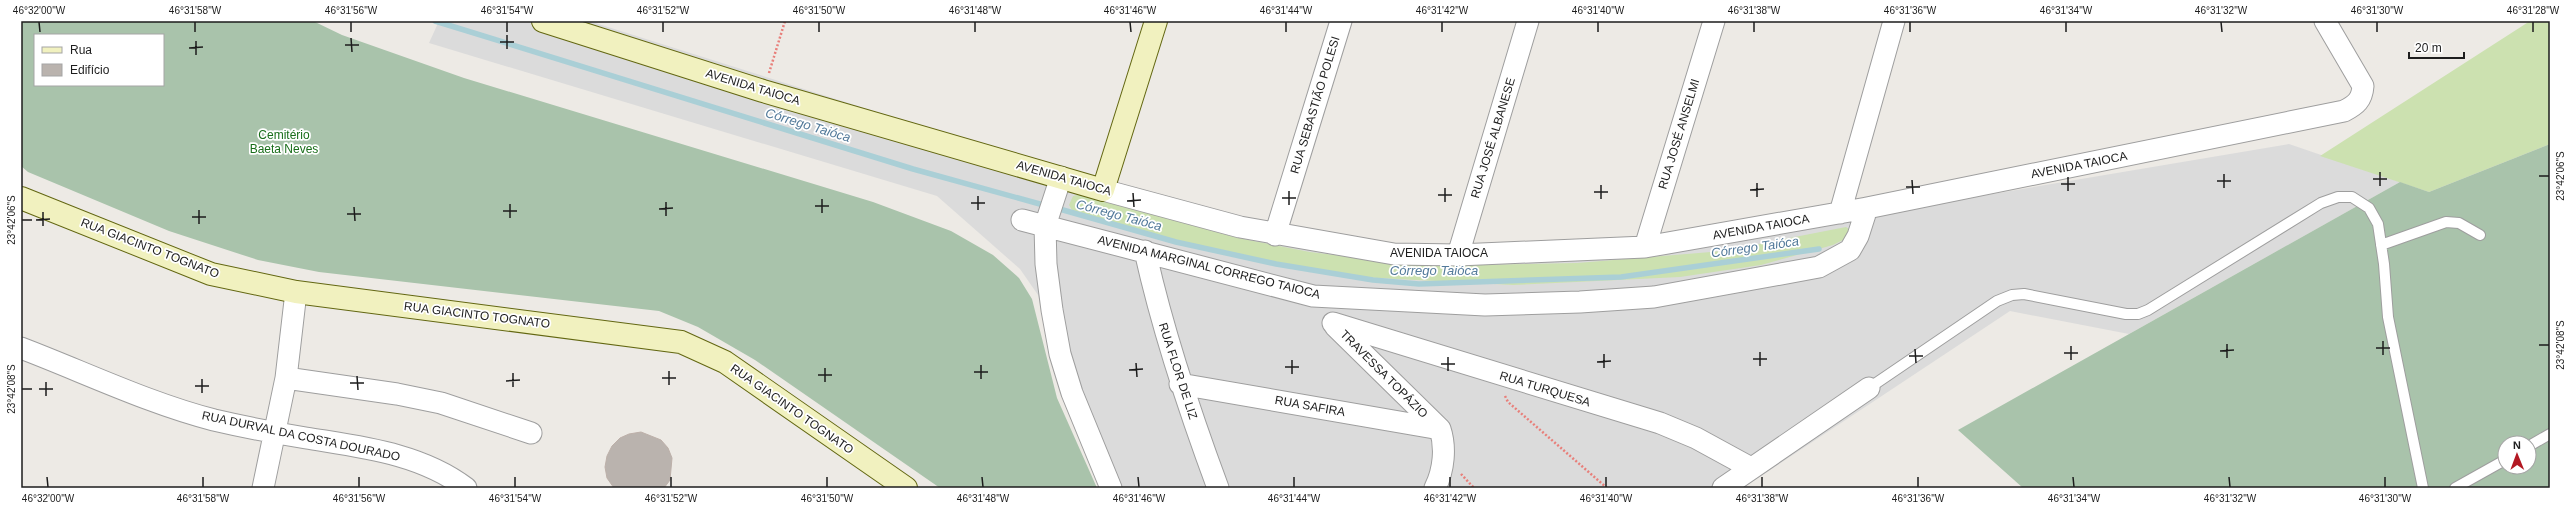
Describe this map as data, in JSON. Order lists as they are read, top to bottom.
{
  "streets": {
    "street": [
      "AVENIDA TAIOCA",
      "RUA SEBASTIÃO POLESI",
      "RUA JOSÉ ANSELMI",
      "RUA JOSÉ ALBANESE",
      "RUA GIACINTO TOGNATO",
      "AVENIDA MARGINAL CORREGO TAIOCA",
      "RUA FLOR DE LIZ",
      "TRAVESSA TOPÁZIO",
      "RUA TURQUESA",
      "RUA SAFIRA",
      "RUA DURVAL DA COSTA DOURADO"
    ]
  },
  "crossings": [
    ["AVENIDA TAIOCA", "RUA SEBASTIÃO POLESI"],
    ["AVENIDA TAIOCA", "RUA JOSÉ ANSELMI"],
    ["AVENIDA TAIOCA", "RUA JOSÉ ALBANESE"],
    ["AVENIDA TAIOCA", "AVENIDA MARGINAL CORREGO TAIOCA"],
    ["AVENIDA MARGINAL CORREGO TAIOCA", "RUA FLOR DE LIZ"],
    ["AVENIDA MARGINAL CORREGO TAIOCA", "TRAVESSA TOPÁZIO"],
    ["RUA FLOR DE LIZ", "RUA SAFIRA"],
    ["TRAVESSA TOPÁZIO", "RUA TURQUESA"],
    ["TRAVESSA TOPÁZIO", "RUA SAFIRA"]
  ],
  "water": ["Córrego Taióca"],
  "parks": ["Cemitério Baeta Neves"],
  "legend": ["Rua", "Edifício"],
  "scale_bar": "20 m",
  "north": "top",
  "coordinates": [
    "46°32'00\"W",
    "46°31'58\"W",
    "46°31'56\"W",
    "46°31'54\"W",
    "46°31'52\"W",
    "46°31'50\"W",
    "46°31'48\"W",
    "46°31'46\"W",
    "46°31'44\"W",
    "46°31'42\"W",
    "46°31'40\"W",
    "46°31'38\"W",
    "46°31'36\"W",
    "46°31'34\"W",
    "46°31'32\"W",
    "46°31'30\"W",
    "46°31'28\"W",
    "23°42'06\"S",
    "23°42'08\"S"
  ]
}
